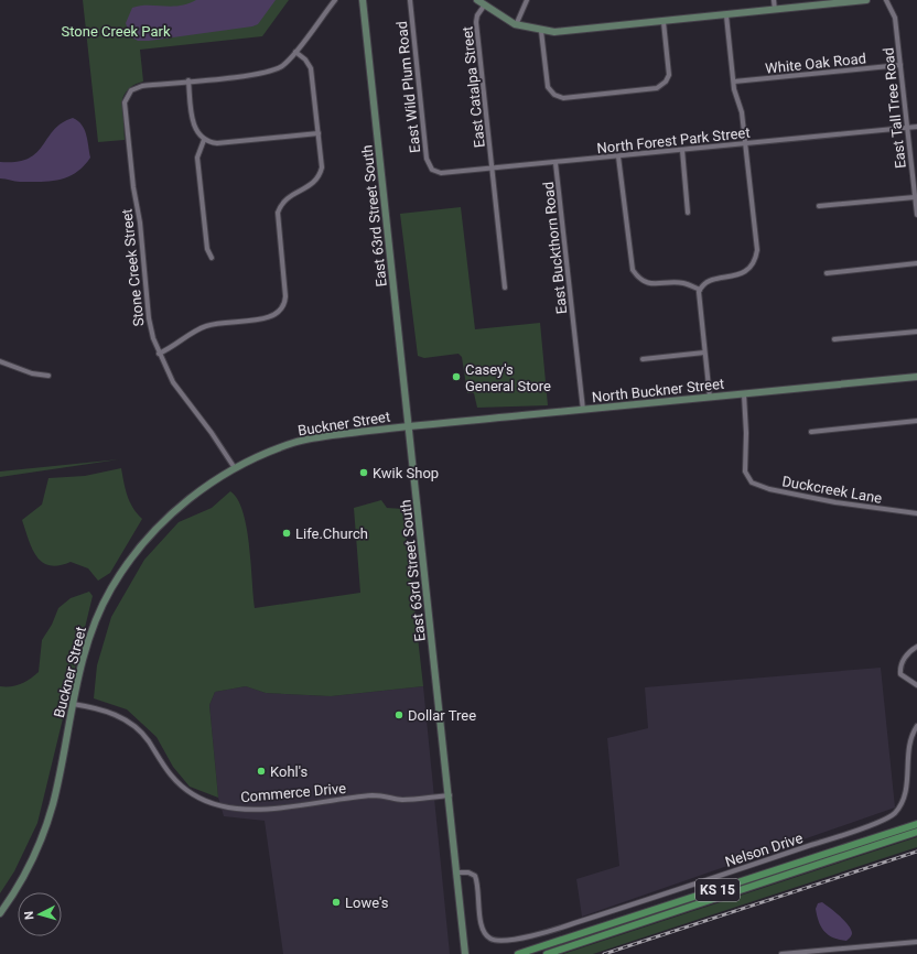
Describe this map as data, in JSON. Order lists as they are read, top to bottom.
{
  "streets": {
    "main road": [
      "East 63rd Street South",
      "North Buckner Street",
      "Buckner Street",
      "KS 15"
    ],
    "street": [
      "White Oak Road",
      "East Wild Plum Road",
      "East Catalpa Street",
      "East Tall Tree Road",
      "North Forest Park Street",
      "East Buckthorn Road",
      "Stone Creek Street",
      "Duckcreek Lane",
      "Commerce Drive",
      "Nelson Drive"
    ]
  },
  "crossings": [
    ["White Oak Road", "East Tall Tree Road"],
    ["East Wild Plum Road", "North Forest Park Street"],
    ["East Catalpa Street", "North Forest Park Street"],
    ["East Tall Tree Road", "North Forest Park Street"],
    ["North Forest Park Street", "East Buckthorn Road"],
    ["East 63rd Street South", "North Buckner Street"],
    ["East 63rd Street South", "Commerce Drive"],
    ["East 63rd Street South", "Nelson Drive"],
    ["East Buckthorn Road", "North Buckner Street"],
    ["Stone Creek Street", "Buckner Street"],
    ["North Buckner Street", "Buckner Street"],
    ["North Buckner Street", "Duckcreek Lane"],
    ["Buckner Street", "Commerce Drive"]
  ],
  "parks": ["Stone Creek Park"],
  "places": [
    "Casey's General Store",
    "Kwik Shop",
    "Life.Church",
    "Dollar Tree",
    "Kohl's",
    "Lowe's"
  ],
  "north": "left"
}
